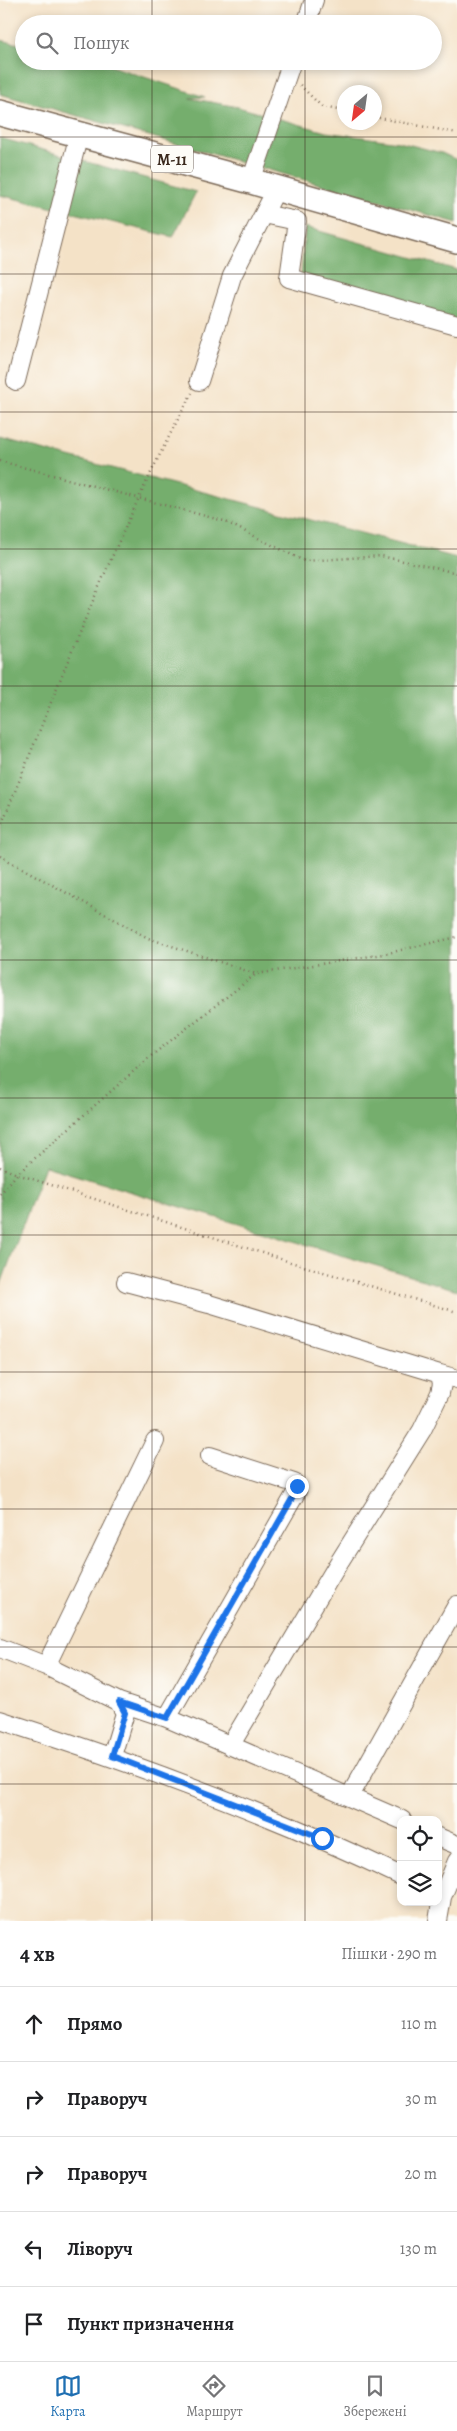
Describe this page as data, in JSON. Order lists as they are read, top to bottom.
{
  "streets": {
    "highway": ["М-11"]
  },
  "north": "bottom left",
  "page": {
    "search": "Пошук",
    "heading": ["4 хв", "Пішки · 290 m"],
    "list": [
      ["Прямо", "110 m"],
      ["Праворуч", "30 m"],
      ["Праворуч", "20 m"],
      ["Ліворуч", "130 m"],
      "Пункт призначення"
    ],
    "nav": ["Карта", "Маршрут", "Збережені"]
  }
}
